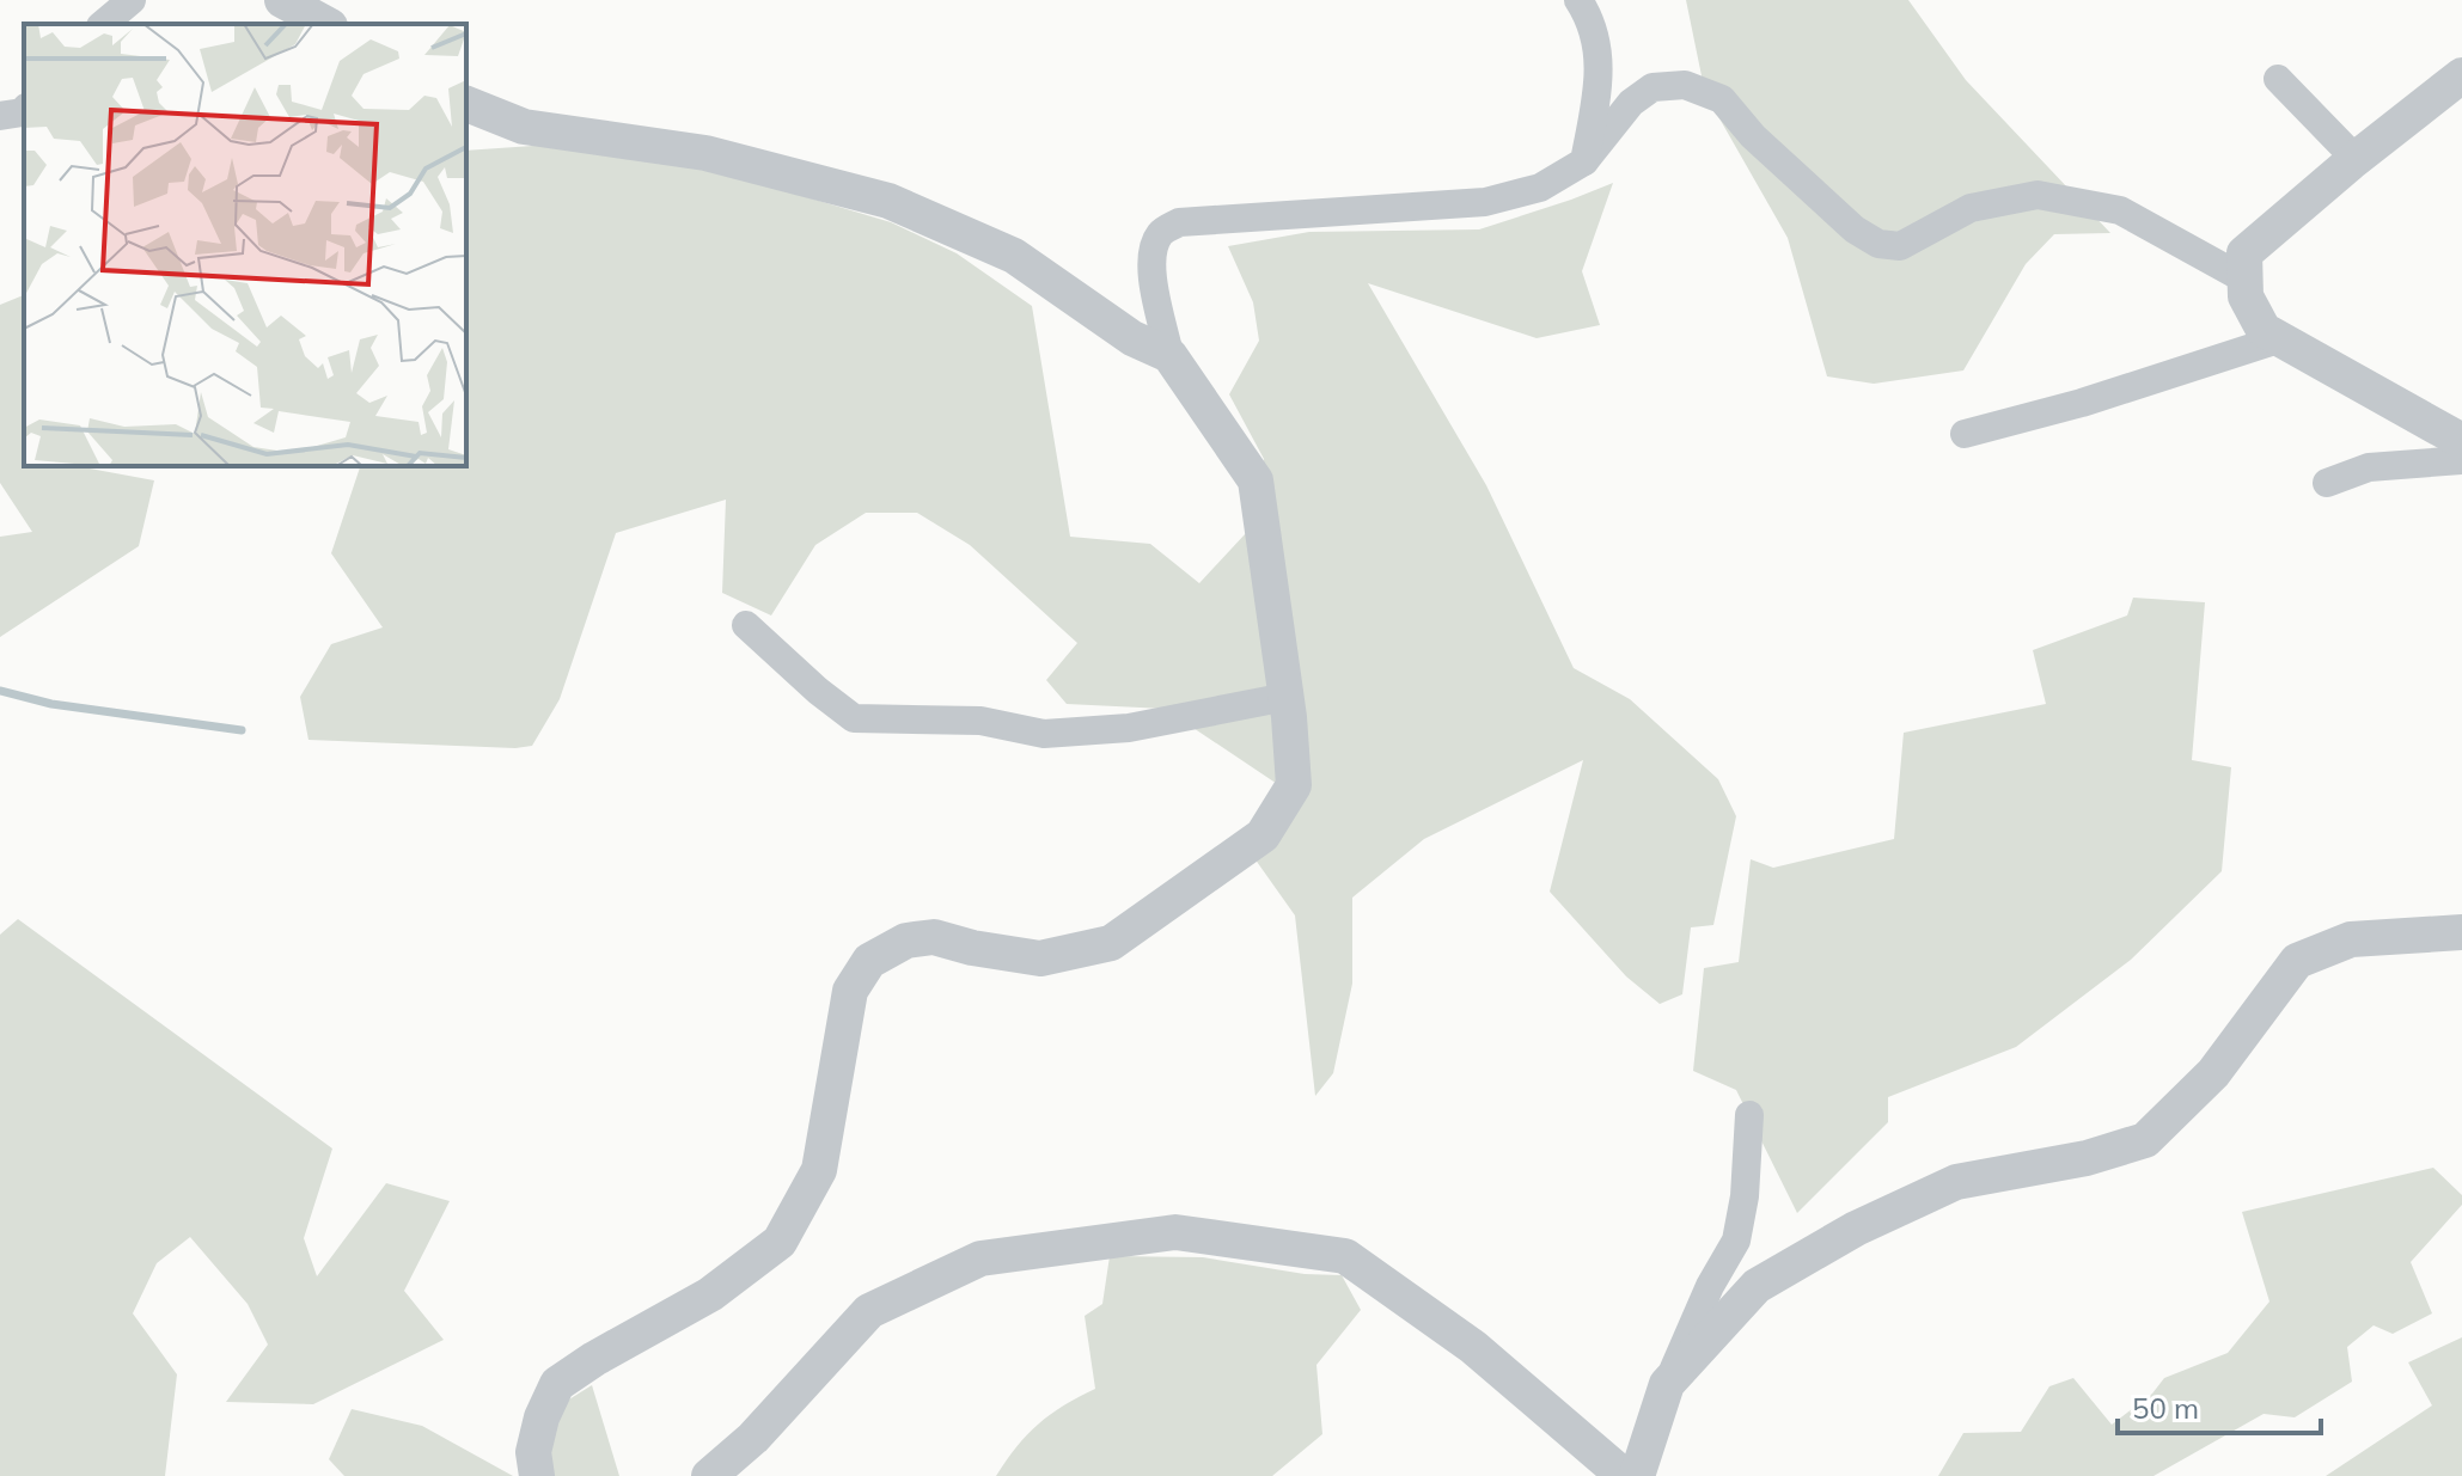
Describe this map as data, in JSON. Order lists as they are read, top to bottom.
{
  "scale_bar": "50 m"
}
